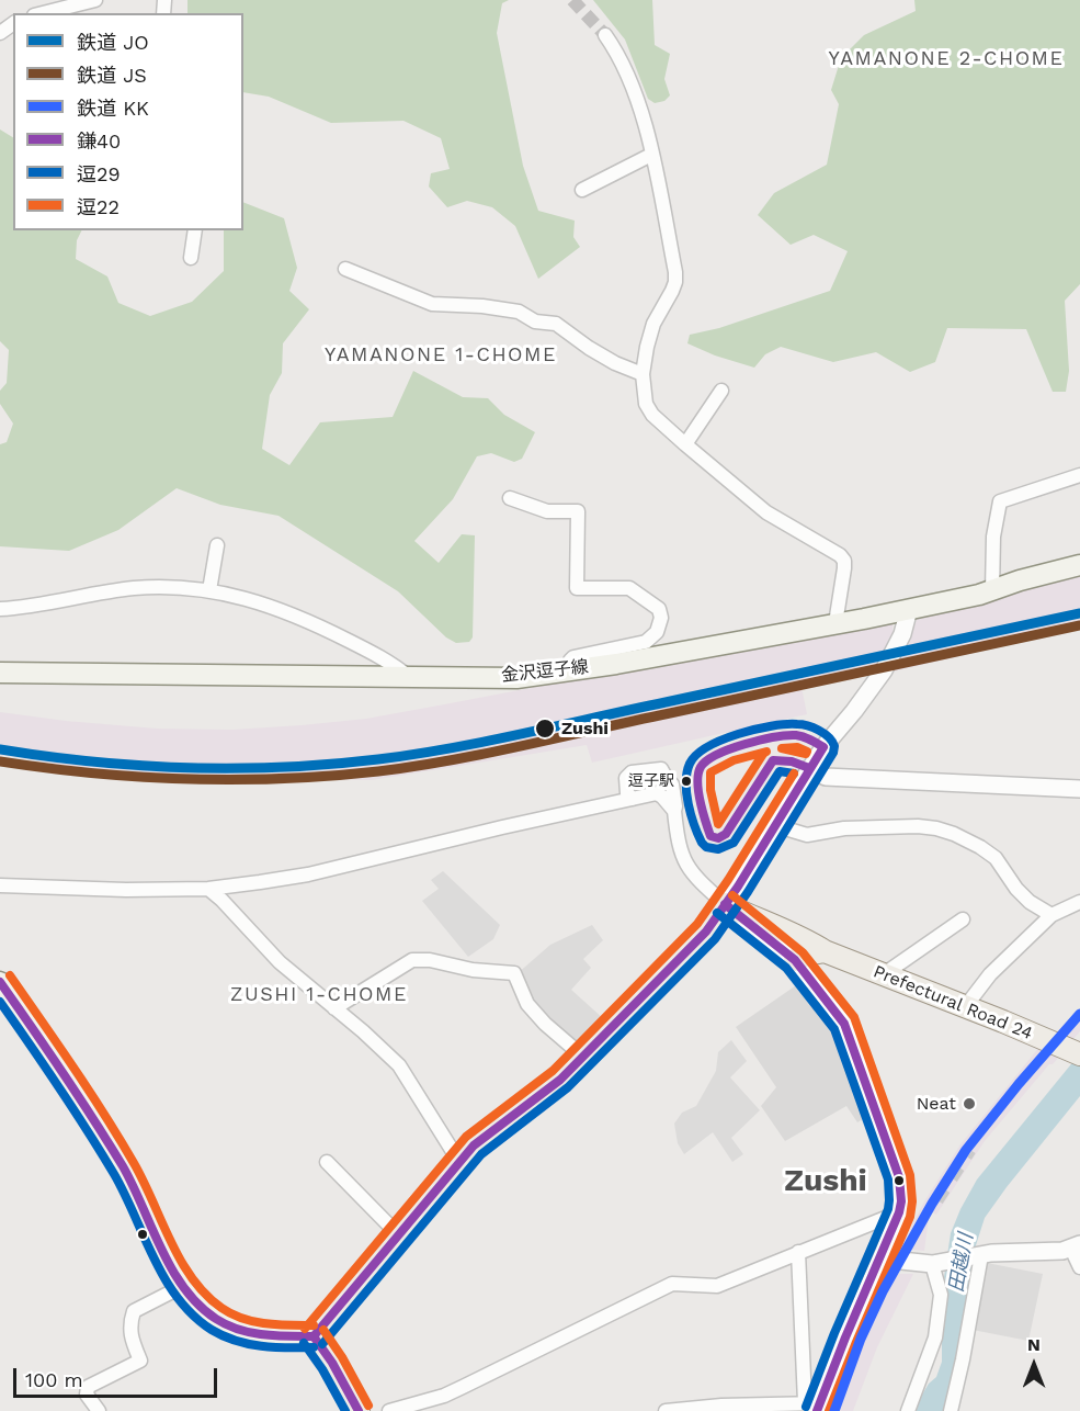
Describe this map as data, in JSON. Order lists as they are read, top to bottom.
{
  "streets": {
    "main road": ["金沢逗子線", "Prefectural Road 24"]
  },
  "districts": [
    "YAMANONE 2-CHOME",
    "YAMANONE 1-CHOME",
    "ZUSHI 1-CHOME",
    "Zushi"
  ],
  "water": ["田越川"],
  "places": ["Zushi", "逗子駅", "Neat"],
  "lines": [
    "rail line JO",
    "rail line JS",
    "transit line 逗29",
    "transit line 鎌40",
    "transit line 逗22",
    "rail line KK"
  ],
  "legend": [
    "鉄道 JO",
    "鉄道 JS",
    "鉄道 KK",
    "鎌40",
    "逗29",
    "逗22"
  ],
  "scale_bar": "100 m",
  "north": "top"
}
